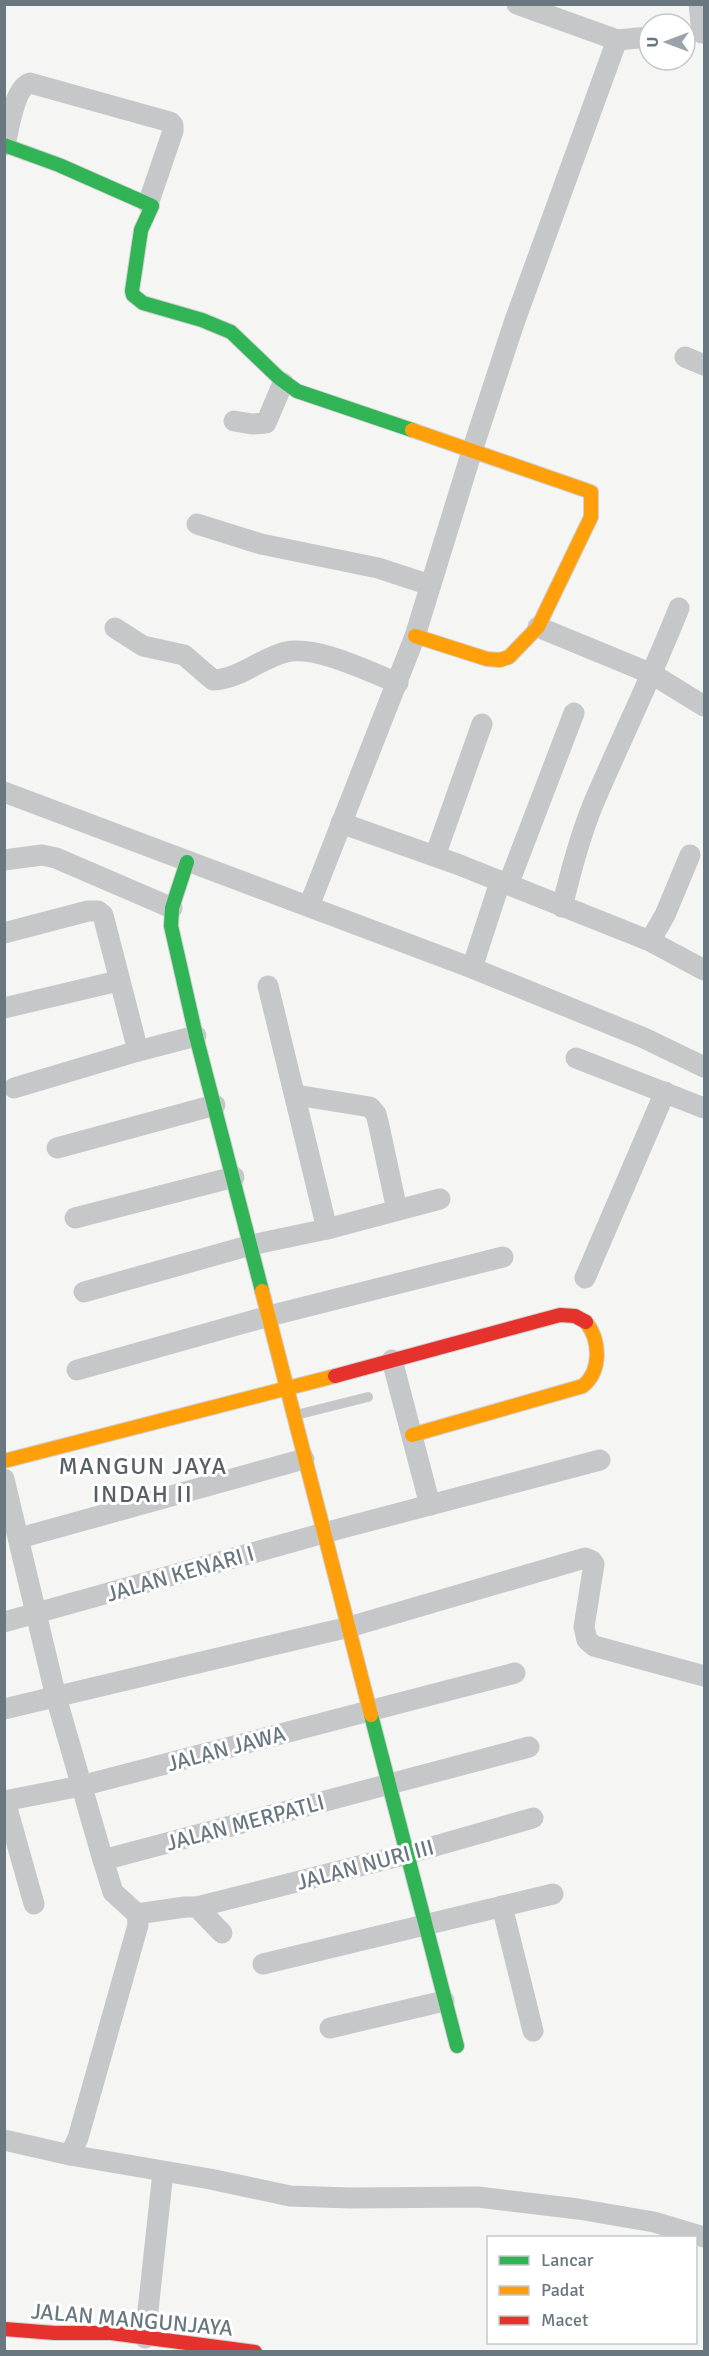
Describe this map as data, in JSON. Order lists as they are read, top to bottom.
{
  "streets": {
    "street": [
      "JALAN KENARI I",
      "JALAN JAWA",
      "JALAN MERPATLI",
      "JALAN NURI III",
      "JALAN MANGUNJAYA"
    ]
  },
  "districts": ["MANGUN JAYA INDAH II"],
  "legend": ["Lancar", "Padat", "Macet"],
  "north": "left"
}
